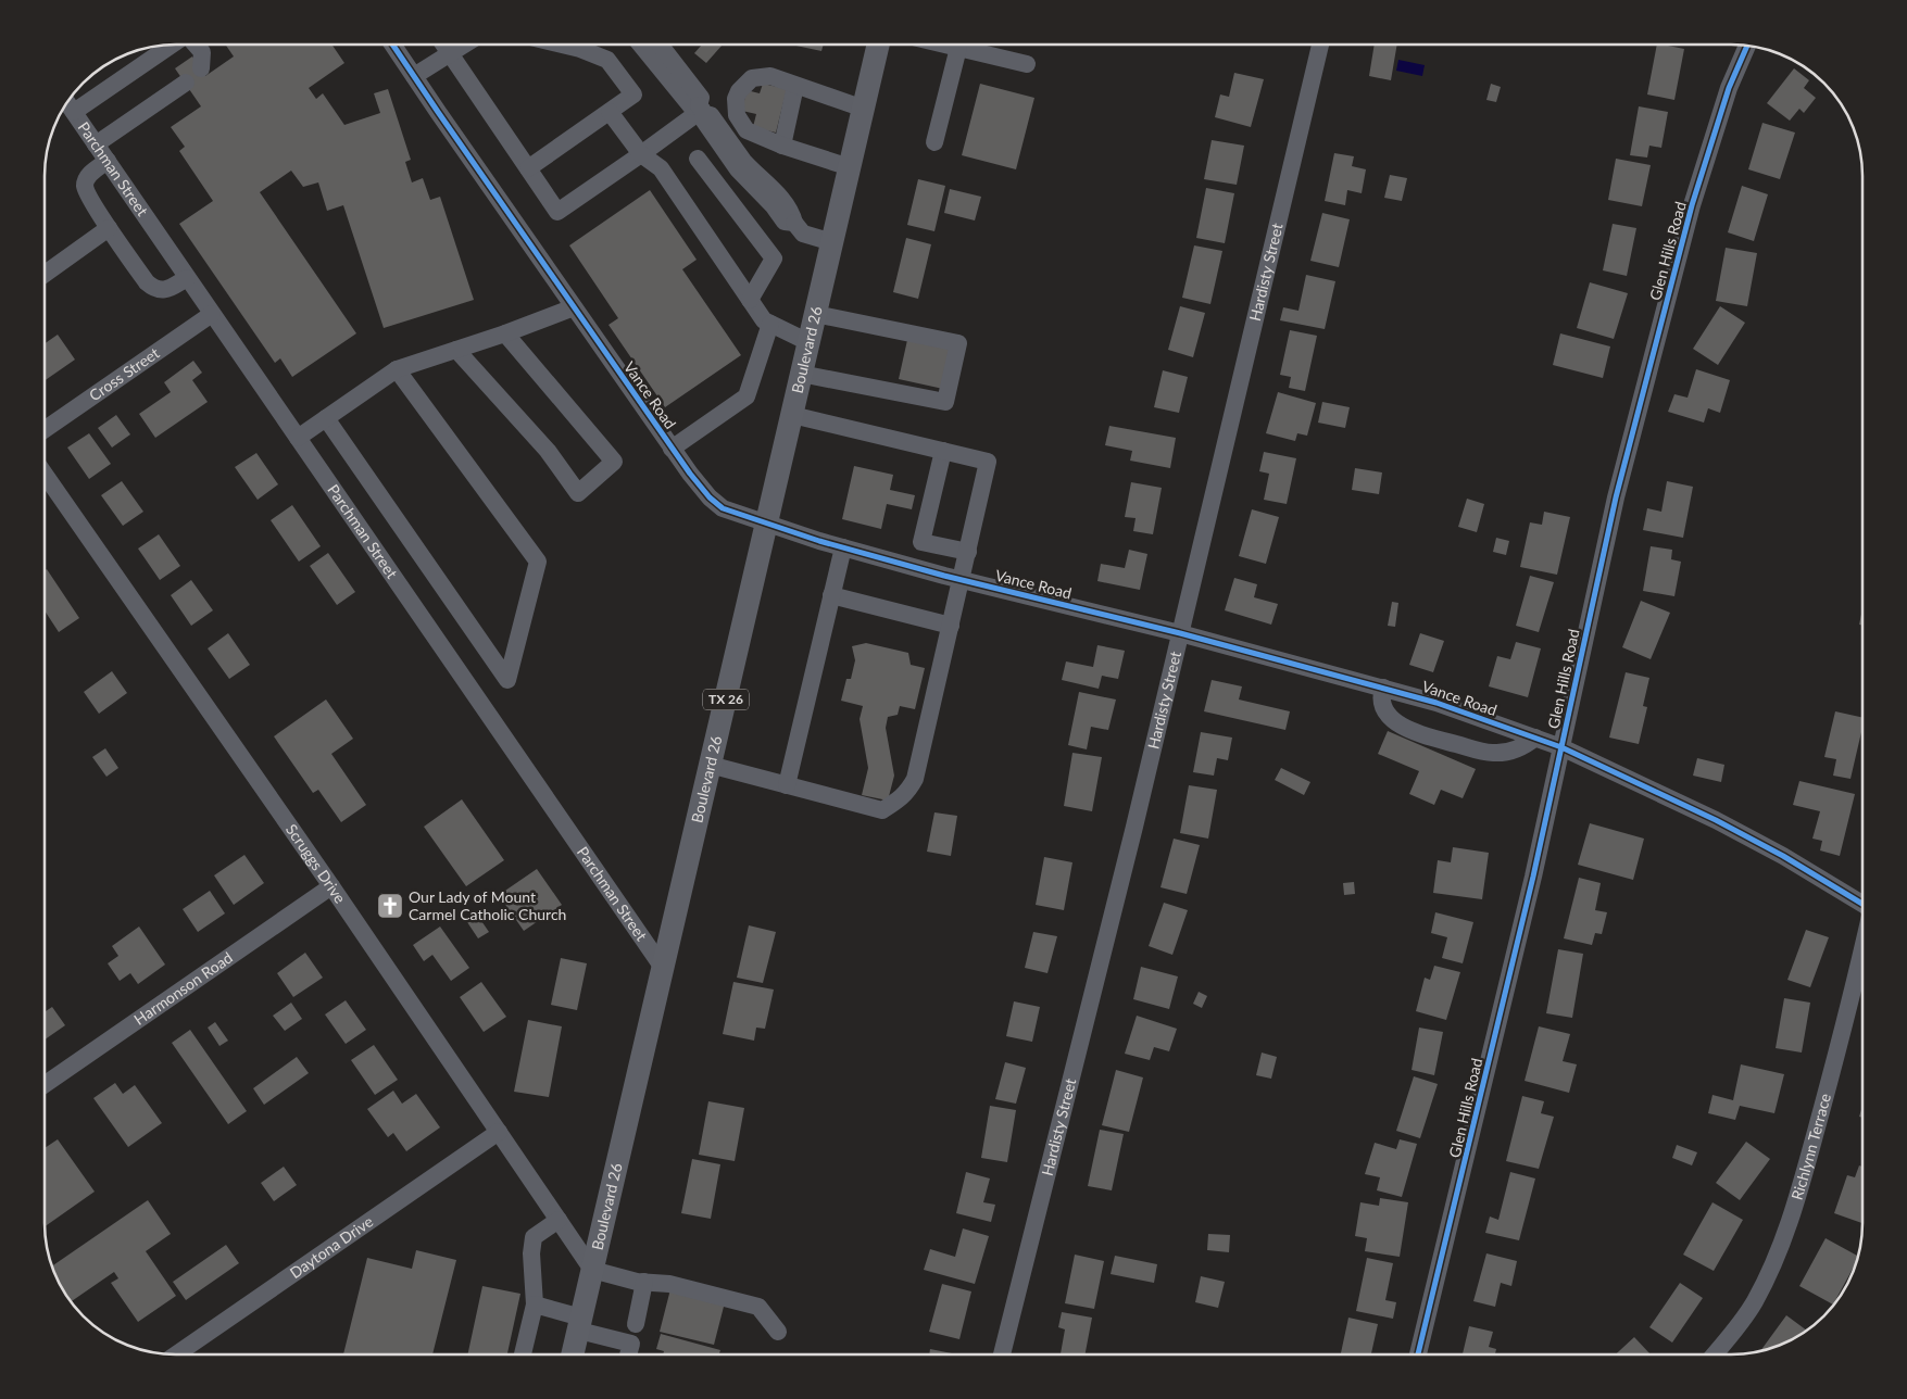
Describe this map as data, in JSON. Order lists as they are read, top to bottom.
{
  "streets": {
    "main road": ["Boulevard 26", "TX 26"],
    "street": [
      "Parchman Street",
      "Glen Hills Road",
      "Hardisty Street",
      "Cross Street",
      "Vance Road",
      "Scruggs Drive",
      "Harmonson Road",
      "Richlynn Terrace",
      "Daytona Drive"
    ]
  },
  "crossings": [
    ["Parchman Street", "Boulevard 26"],
    ["Parchman Street", "Cross Street"],
    ["Glen Hills Road", "Vance Road"],
    ["Hardisty Street", "Vance Road"],
    ["Boulevard 26", "Vance Road"],
    ["Boulevard 26", "Scruggs Drive"],
    ["Scruggs Drive", "Harmonson Road"],
    ["Scruggs Drive", "Daytona Drive"]
  ],
  "places": {
    "church": ["Our Lady of Mount Carmel Catholic Church"]
  }
}
